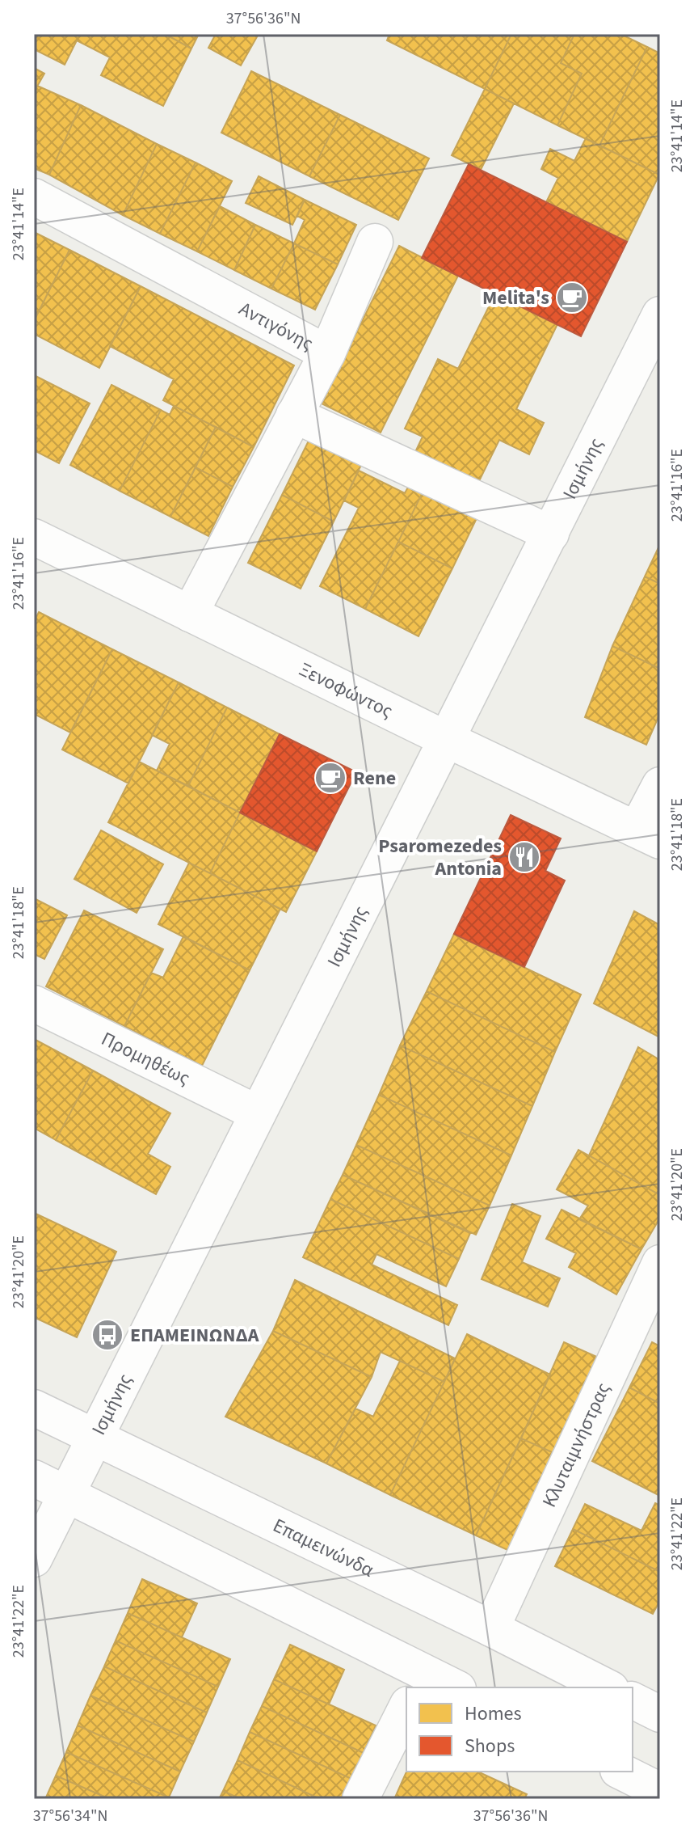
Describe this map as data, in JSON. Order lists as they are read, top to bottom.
{
  "streets": {
    "street": [
      "Αντιγόνης",
      "Ισμήνης",
      "Ξενοφώντος",
      "Προμηθέως",
      "Κλυταιμνήστρας",
      "Επαμεινώνδα"
    ]
  },
  "crossings": [
    ["Αντιγόνης", "Ξενοφώντος"],
    ["Ισμήνης", "Ξενοφώντος"],
    ["Ισμήνης", "Προμηθέως"],
    ["Ισμήνης", "Επαμεινώνδα"],
    ["Κλυταιμνήστρας", "Επαμεινώνδα"]
  ],
  "places": {
    "cafe": ["Melita's", "Rene"],
    "restaurant": ["Psaromezedes Antonia"],
    "bus stop": ["ΕΠΑΜΕΙΝΩΝΔΑ"]
  },
  "legend": ["Homes", "Shops"],
  "coordinates": [
    "37°56'36\"N",
    "23°41'14\"E",
    "23°41'16\"E",
    "23°41'18\"E",
    "23°41'20\"E",
    "23°41'22\"E",
    "37°56'34\"N"
  ]
}
